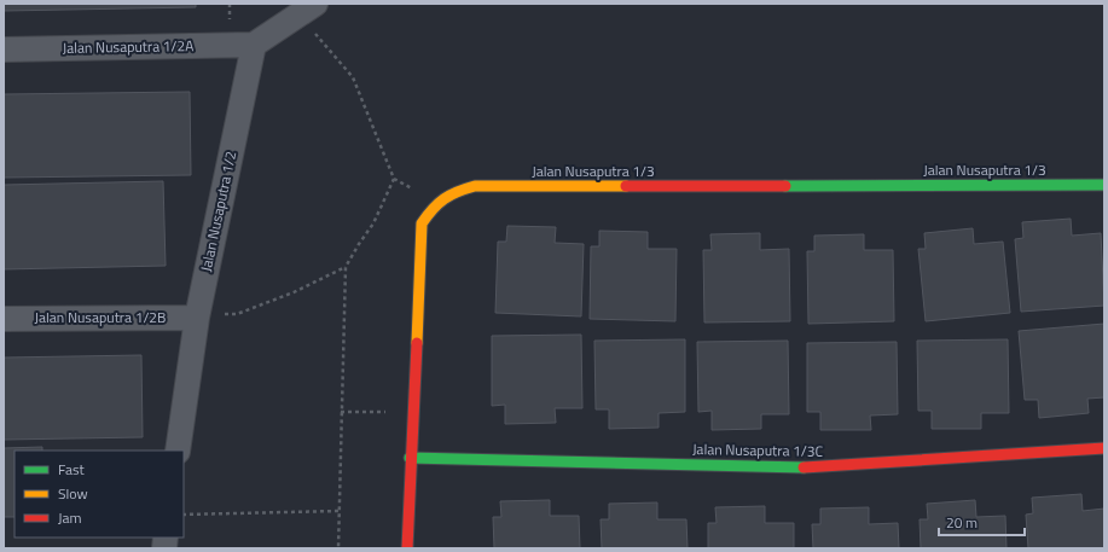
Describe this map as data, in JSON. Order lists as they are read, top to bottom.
{
  "streets": {
    "street": [
      "Jalan Nusaputra 1/2A",
      "Jalan Nusaputra 1/3",
      "Jalan Nusaputra 1/2",
      "Jalan Nusaputra 1/2B",
      "Jalan Nusaputra 1/3C"
    ]
  },
  "crossings": [
    ["Jalan Nusaputra 1/2A", "Jalan Nusaputra 1/2"],
    ["Jalan Nusaputra 1/3", "Jalan Nusaputra 1/3C"],
    ["Jalan Nusaputra 1/2", "Jalan Nusaputra 1/2B"]
  ],
  "legend": ["Fast", "Slow", "Jam"],
  "scale_bar": "20 m"
}
